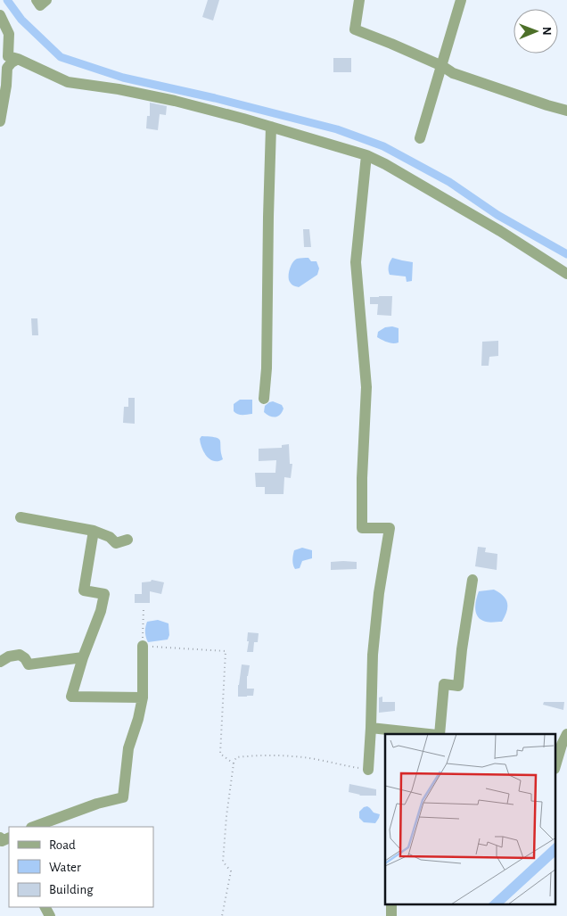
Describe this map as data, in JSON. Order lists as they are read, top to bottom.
{
  "legend": ["Road", "Water", "Building"],
  "north": "right"
}
